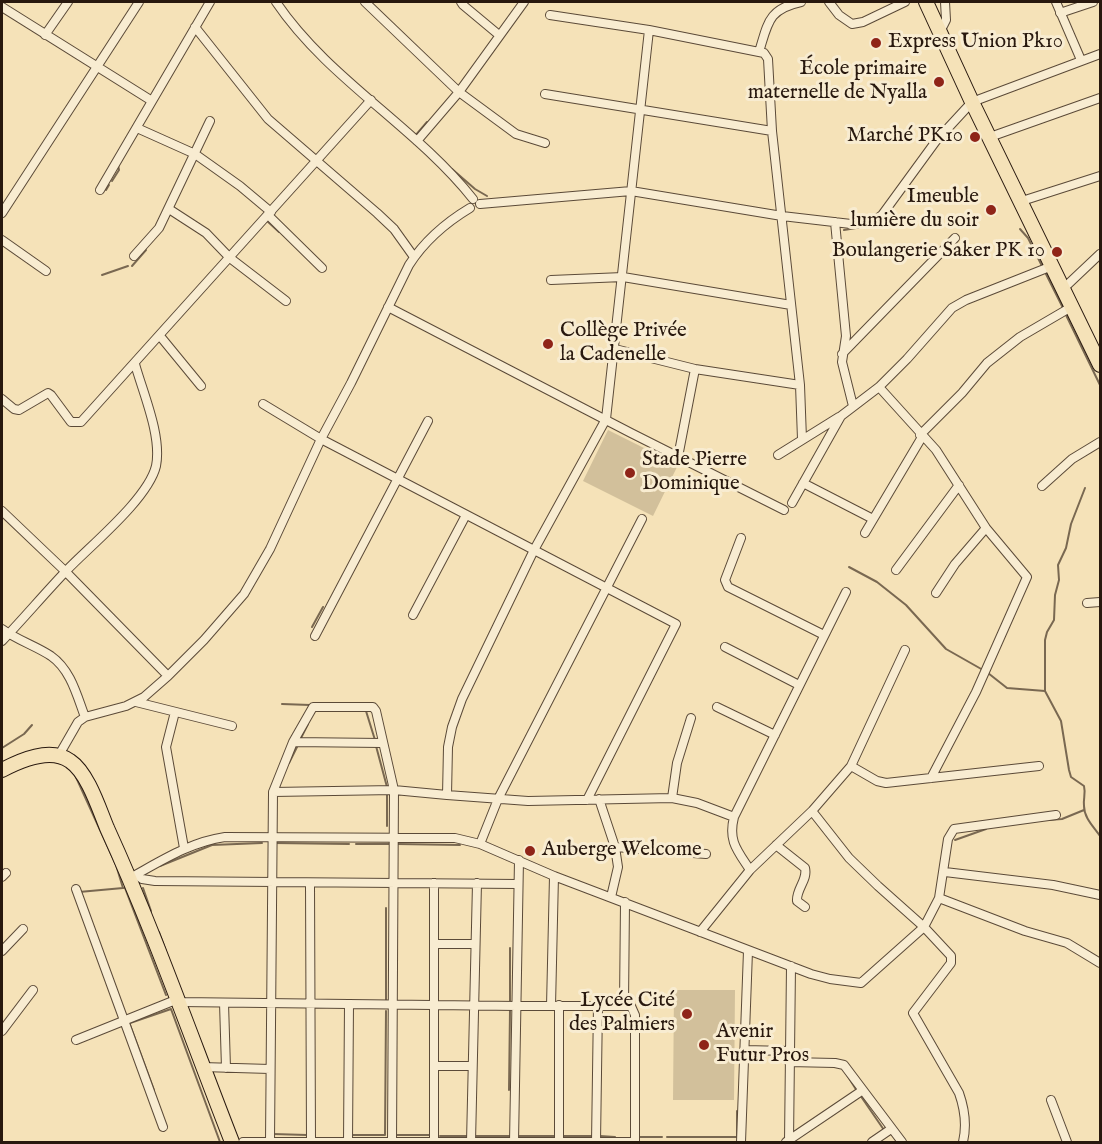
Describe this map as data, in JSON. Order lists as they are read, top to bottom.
{
  "places": [
    "Express Union Pk10",
    "École primaire maternelle de Nyalla",
    "Marché PK10",
    "Imeuble lumière du soir",
    "Boulangerie Saker PK 10",
    "Collège Privée la Cadenelle",
    "Stade Pierre Dominique",
    "Auberge Welcome",
    "Lycée Cité des Palmiers",
    "Avenir Futur Pros"
  ]
}
